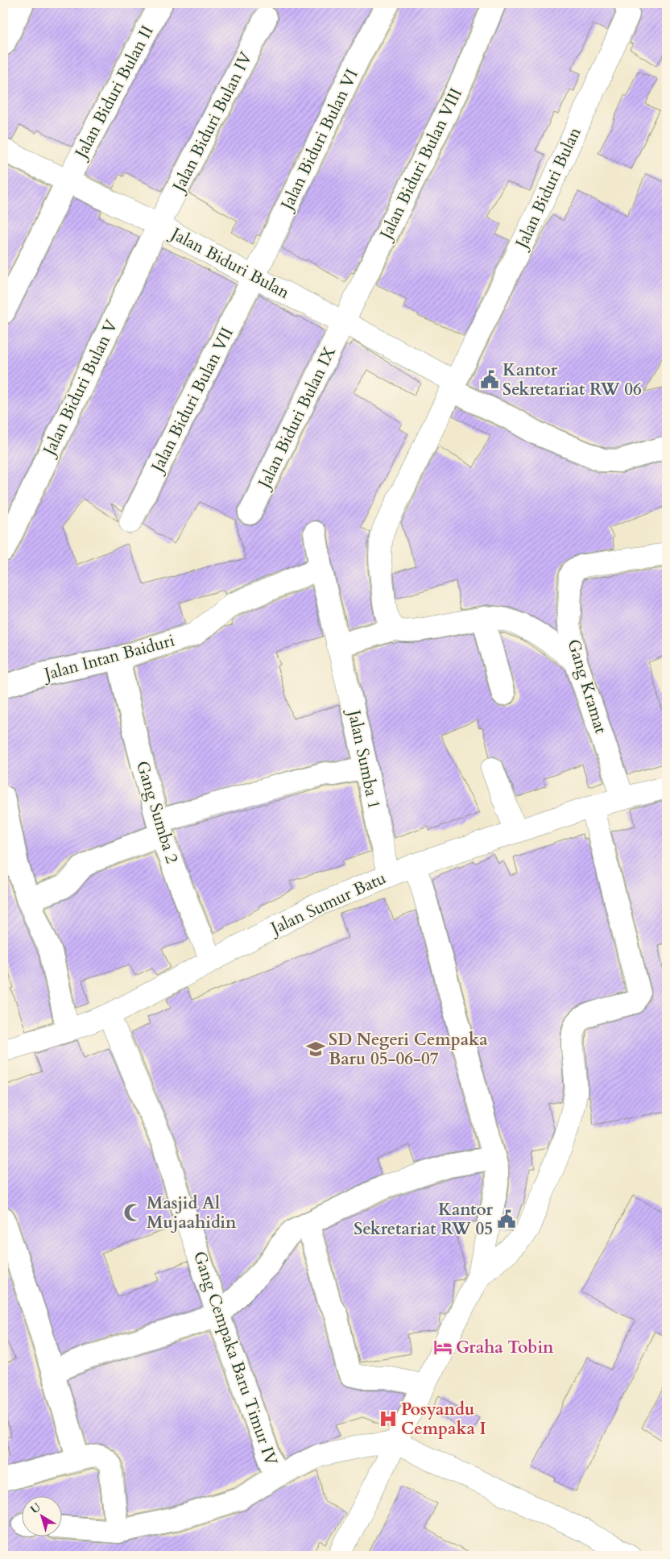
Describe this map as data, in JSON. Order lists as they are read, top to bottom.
{
  "streets": {
    "street": [
      "Jalan Biduri Bulan II",
      "Jalan Biduri Bulan IV",
      "Jalan Biduri Bulan VI",
      "Jalan Biduri Bulan VIII",
      "Jalan Biduri Bulan",
      "Jalan Biduri Bulan V",
      "Jalan Biduri Bulan VII",
      "Jalan Biduri Bulan IX",
      "Jalan Intan Baiduri",
      "Gang Kramat",
      "Jalan Sumba 1",
      "Gang Sumba 2",
      "Jalan Sumur Batu",
      "Gang Cempaka Baru Timur IV"
    ]
  },
  "crossings": [
    ["Jalan Biduri Bulan II", "Jalan Biduri Bulan"],
    ["Jalan Biduri Bulan IV", "Jalan Biduri Bulan"],
    ["Jalan Biduri Bulan IV", "Jalan Biduri Bulan V"],
    ["Jalan Biduri Bulan VI", "Jalan Biduri Bulan"],
    ["Jalan Biduri Bulan VI", "Jalan Biduri Bulan VII"],
    ["Jalan Biduri Bulan VIII", "Jalan Biduri Bulan"],
    ["Jalan Biduri Bulan VIII", "Jalan Biduri Bulan IX"],
    ["Jalan Biduri Bulan", "Jalan Biduri Bulan V"],
    ["Jalan Biduri Bulan", "Jalan Biduri Bulan VII"],
    ["Jalan Biduri Bulan", "Jalan Biduri Bulan IX"],
    ["Jalan Intan Baiduri", "Jalan Sumba 1"],
    ["Jalan Intan Baiduri", "Gang Sumba 2"],
    ["Gang Kramat", "Jalan Sumur Batu"],
    ["Jalan Sumba 1", "Jalan Sumur Batu"],
    ["Gang Sumba 2", "Jalan Sumur Batu"],
    ["Jalan Sumur Batu", "Gang Cempaka Baru Timur IV"]
  ],
  "places": {
    "public building": ["Kantor Sekretariat RW 06", "Kantor Sekretariat RW 05"],
    "school or university": ["SD Negeri Cempaka Baru 05-06-07"],
    "mosque": ["Masjid Al Mujaahidin"],
    "hotel": ["Graha Tobin"],
    "hospital": ["Posyandu Cempaka I"]
  },
  "north": "top left"
}
